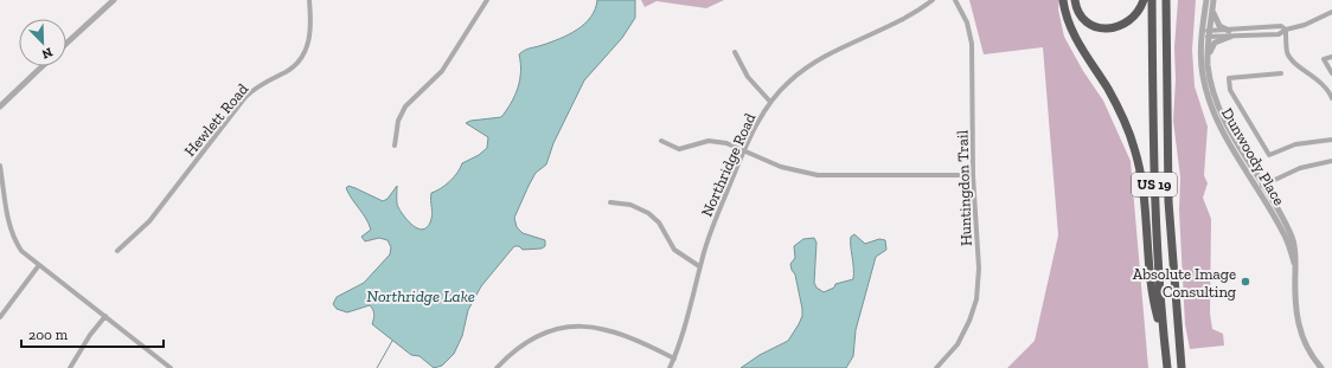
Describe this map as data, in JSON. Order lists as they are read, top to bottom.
{
  "streets": {
    "highway": ["US 19"],
    "street": [
      "Hewlett Road",
      "Dunwoody Place",
      "Northridge Road",
      "Huntingdon Trail"
    ]
  },
  "water": ["Northridge Lake"],
  "places": ["Absolute Image Consulting"],
  "scale_bar": "200 m",
  "north": "bottom right"
}
